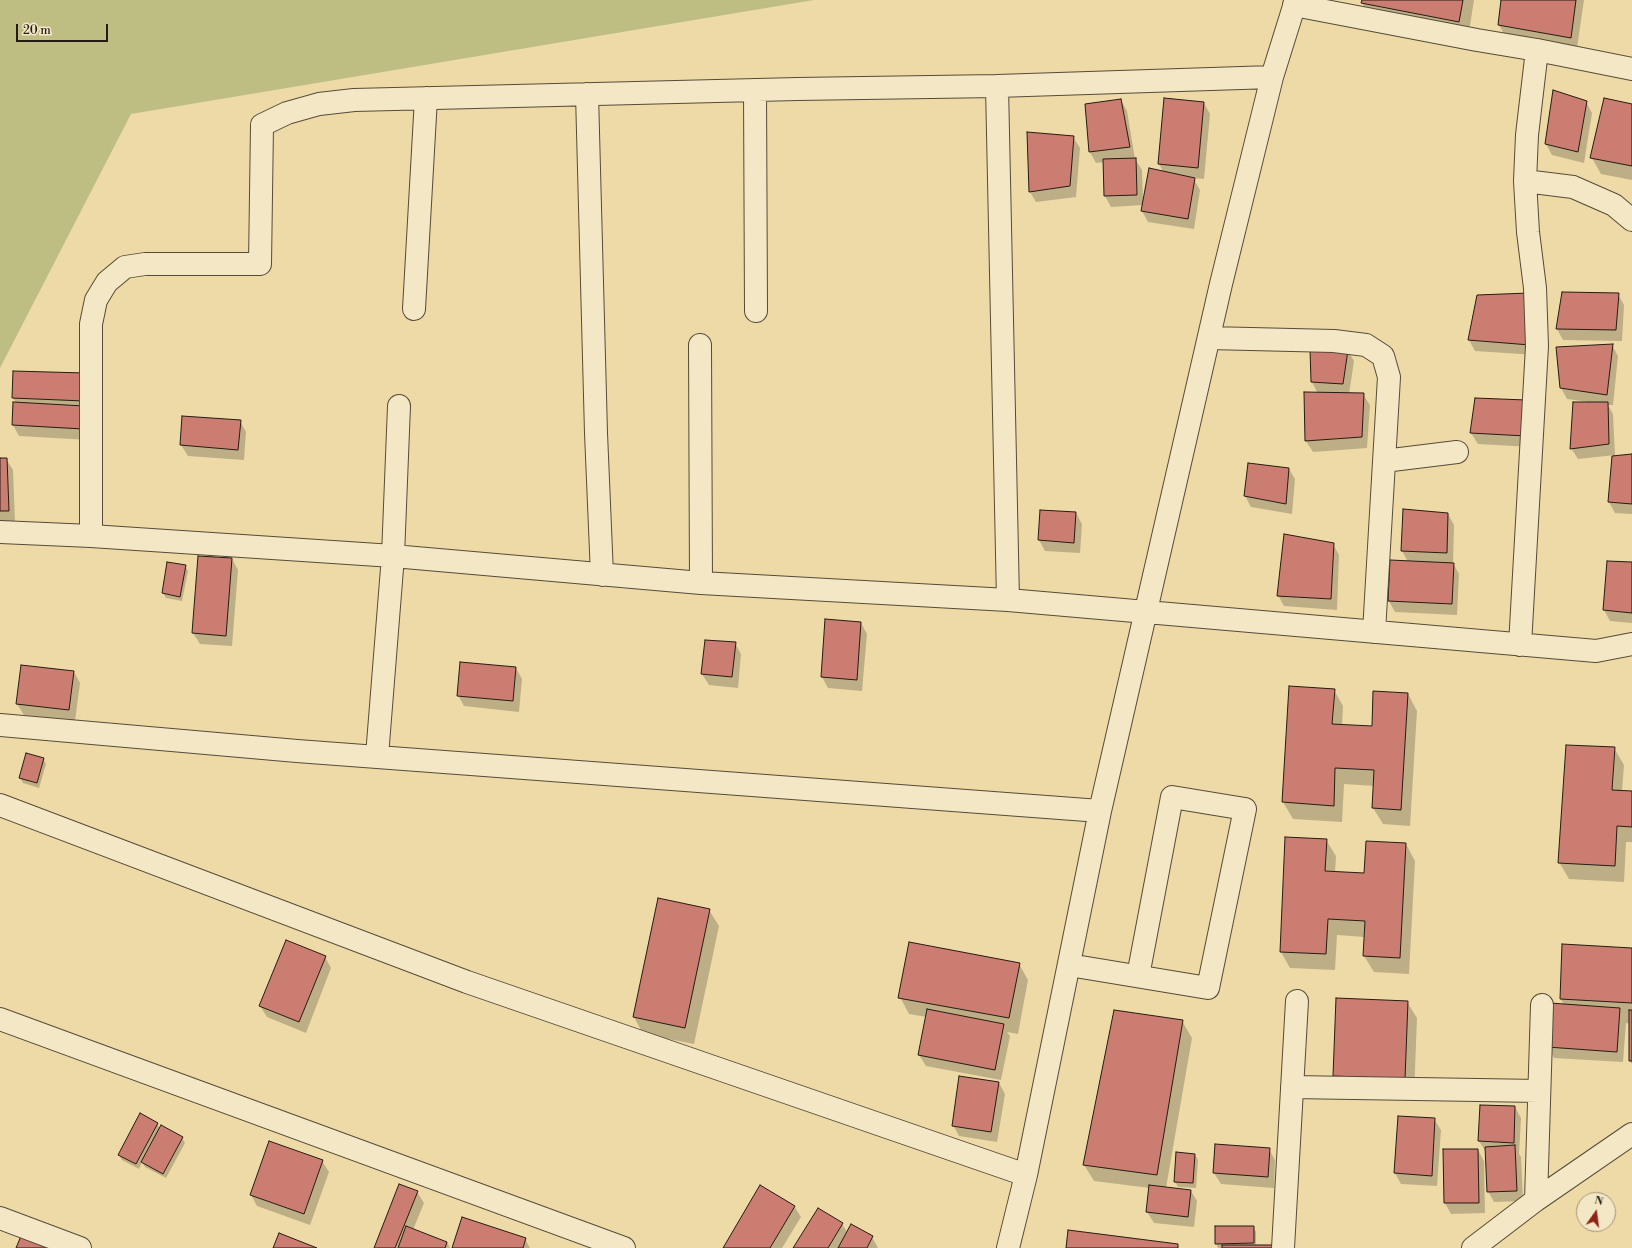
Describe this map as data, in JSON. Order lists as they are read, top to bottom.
{
  "scale_bar": "20 m",
  "north": "top"
}
